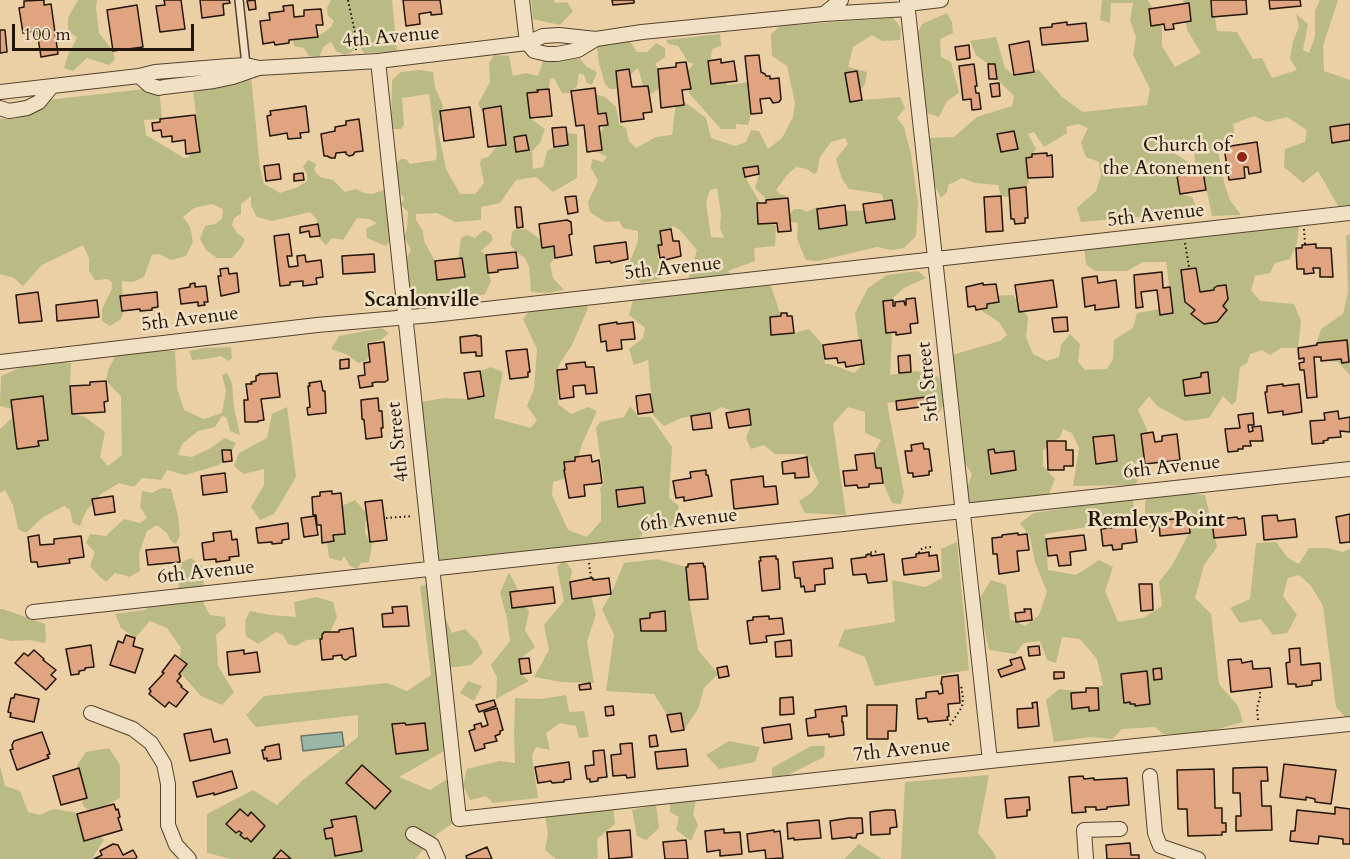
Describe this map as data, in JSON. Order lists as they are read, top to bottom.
{
  "streets": {
    "street": [
      "4th Avenue",
      "5th Avenue",
      "5th Street",
      "4th Street",
      "6th Avenue",
      "7th Avenue"
    ]
  },
  "crossings": [
    ["4th Avenue", "5th Street"],
    ["4th Avenue", "4th Street"],
    ["5th Avenue", "5th Street"],
    ["5th Avenue", "4th Street"],
    ["5th Street", "6th Avenue"],
    ["5th Street", "7th Avenue"],
    ["4th Street", "6th Avenue"],
    ["4th Street", "7th Avenue"]
  ],
  "districts": ["Scanlonville", "Remleys Point"],
  "places": ["Church of the Atonement"],
  "scale_bar": "100 m"
}
